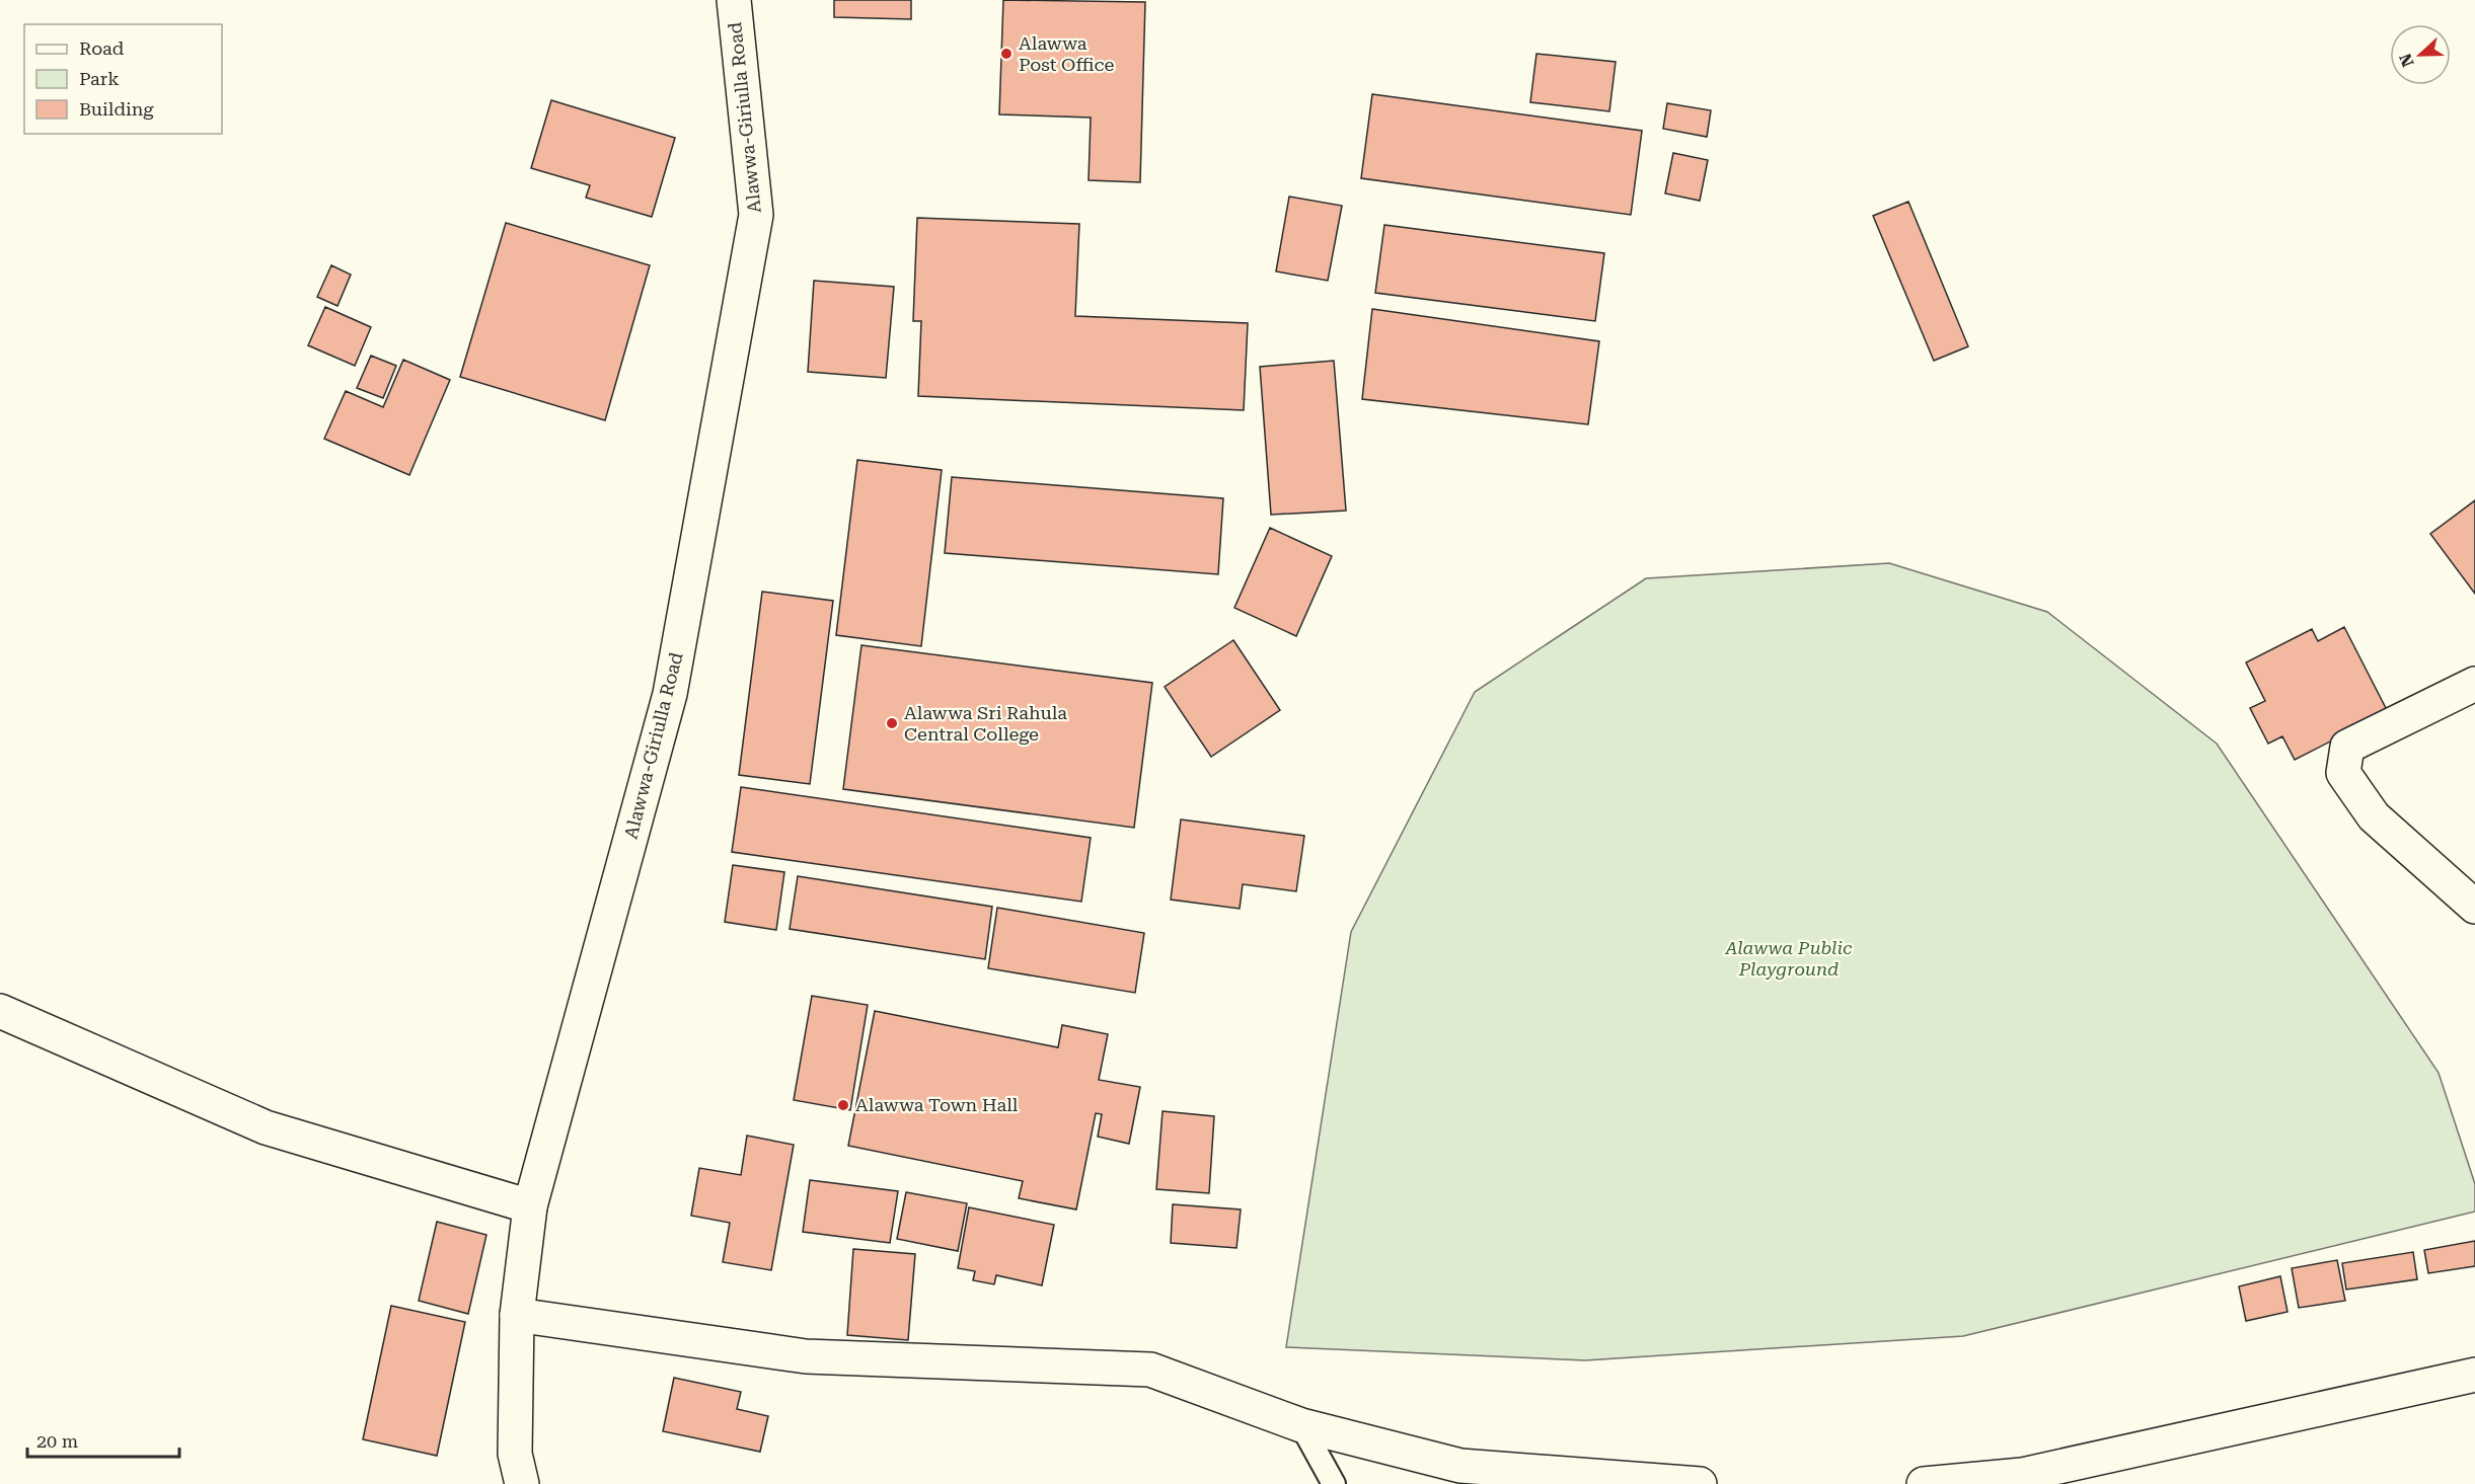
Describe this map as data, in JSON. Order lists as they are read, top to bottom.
{
  "streets": {
    "street": ["Alawwa-Giriulla Road"]
  },
  "parks": ["Alawwa Public Playground"],
  "places": ["Alawwa Post Office", "Alawwa Sri Rahula Central College", "Alawwa Town Hall"],
  "legend": ["Road", "Park", "Building"],
  "scale_bar": "20 m",
  "north": "left"
}
